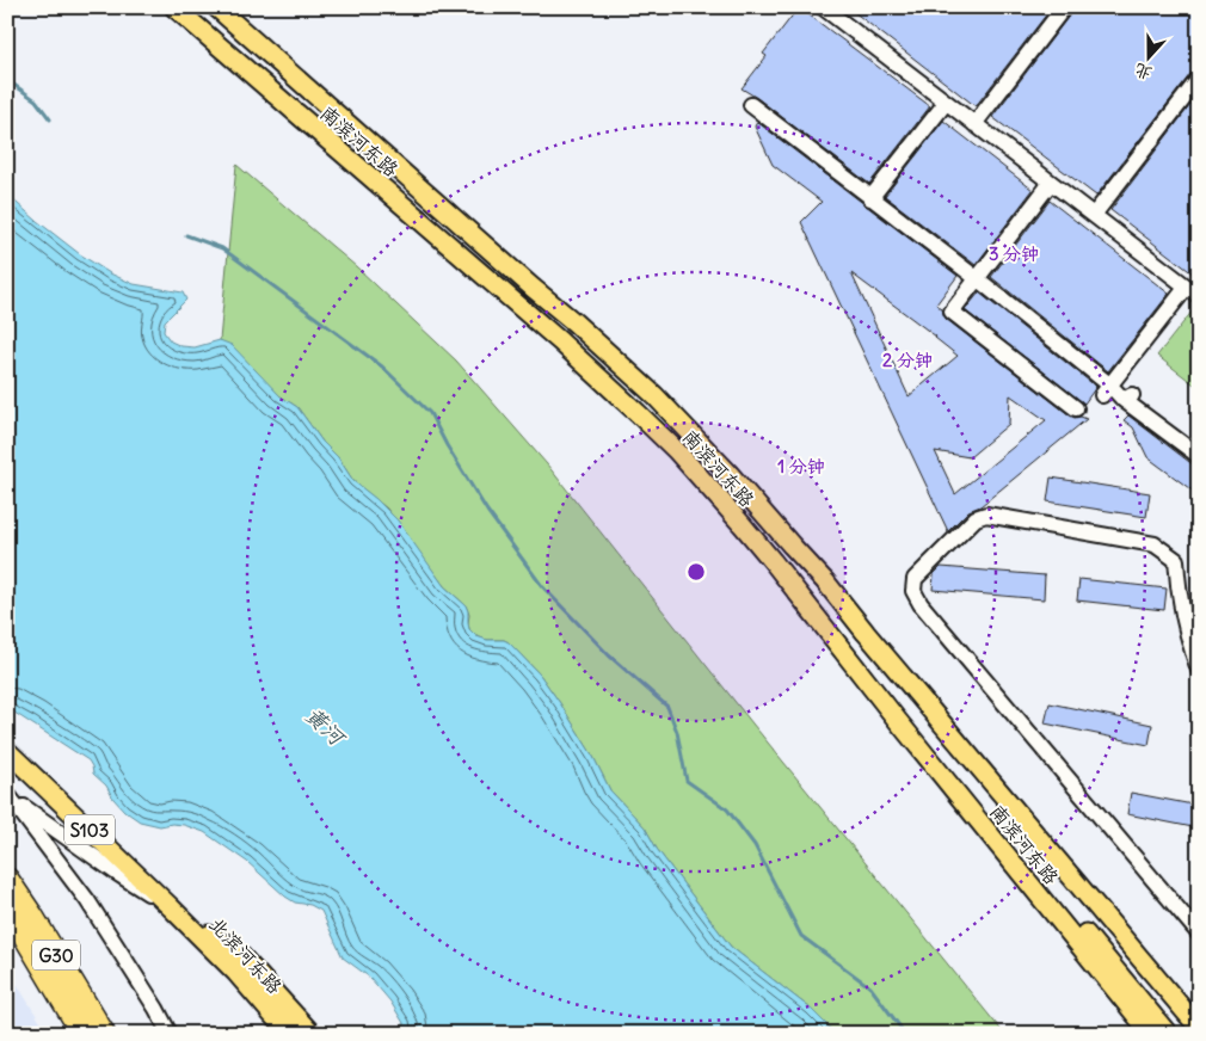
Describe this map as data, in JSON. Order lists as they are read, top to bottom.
{
  "streets": {
    "highway": ["G30"],
    "main road": ["南滨河东路", "S103", "北滨河东路"]
  },
  "water": ["黄河"],
  "north": "bottom",
  "rings": ["3 分钟", "2 分钟", "1 分钟"]
}
